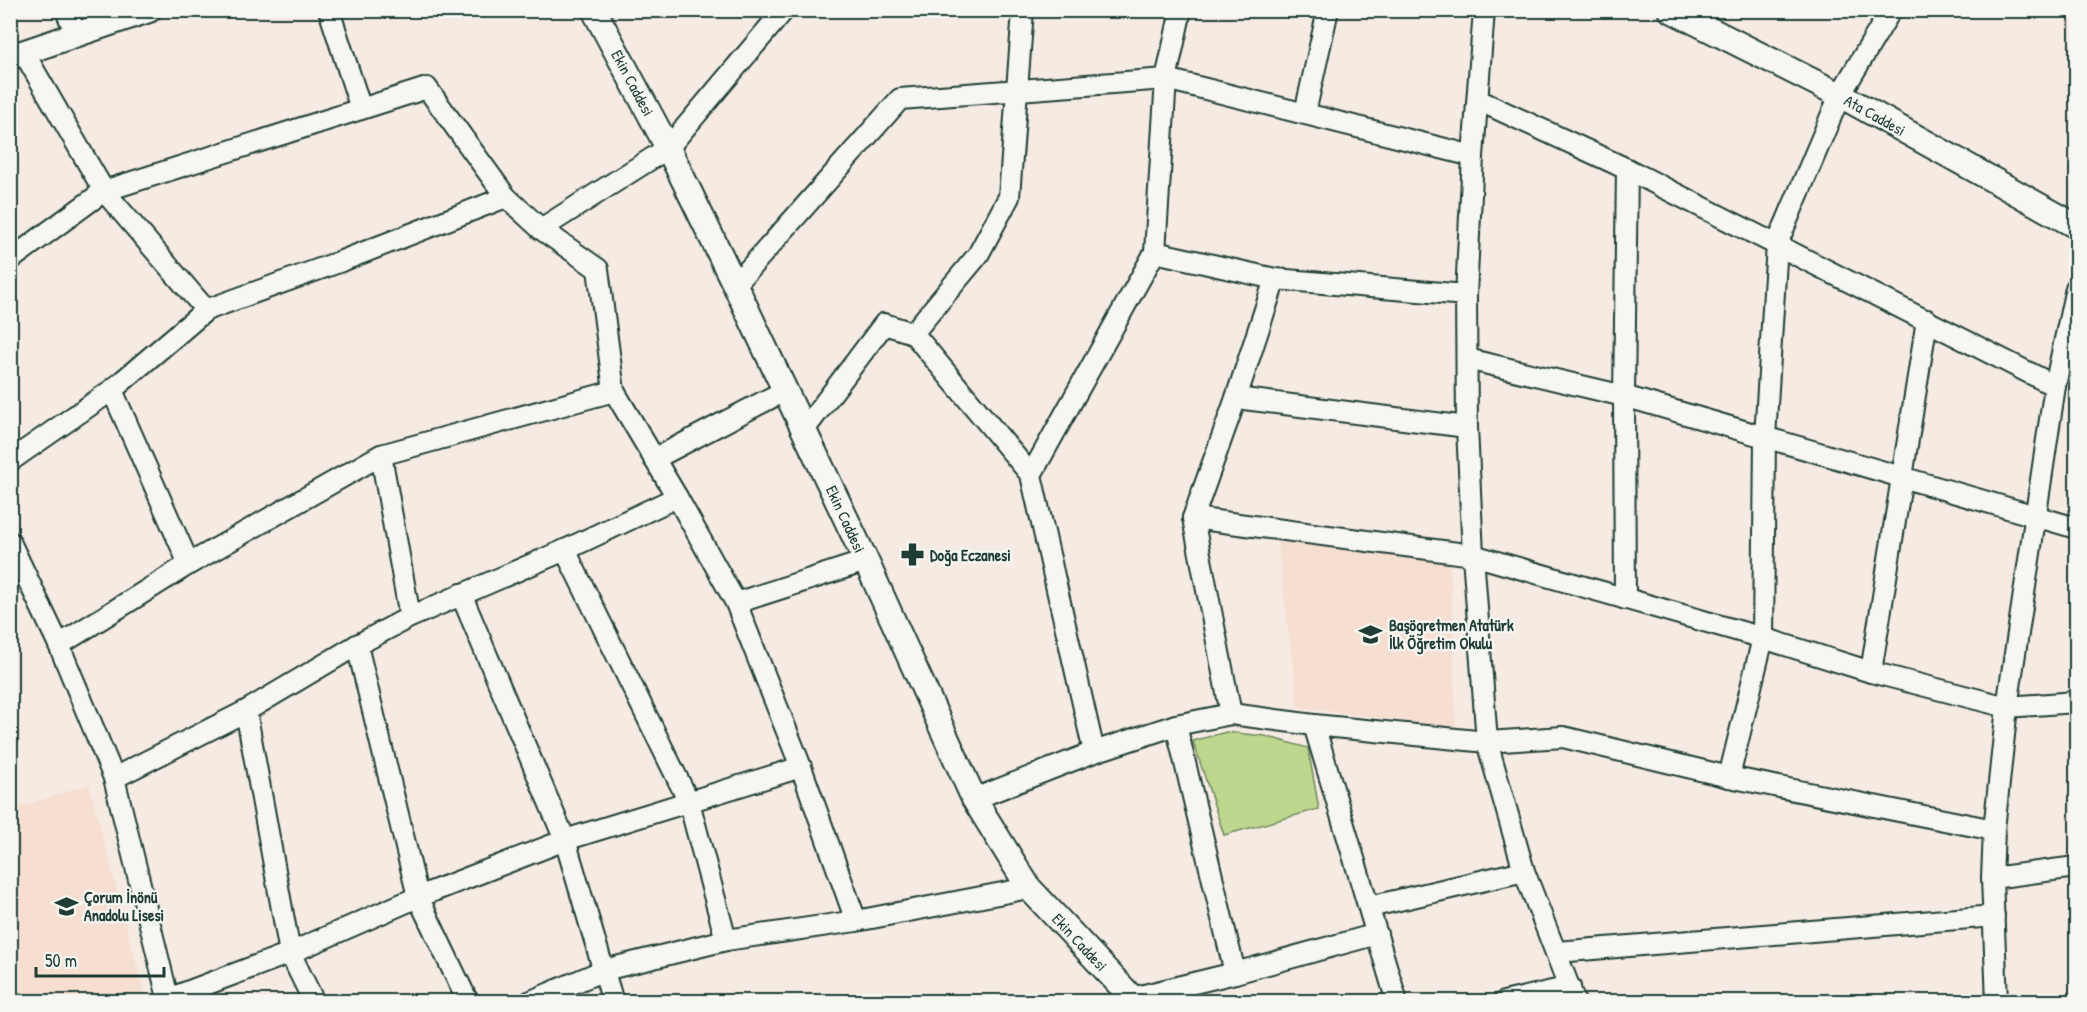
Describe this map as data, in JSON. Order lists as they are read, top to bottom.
{
  "streets": {
    "street": ["Ekin Caddesi", "Ata Caddesi"]
  },
  "places": {
    "pharmacy": ["Doğa Eczanesi"],
    "school or university": ["Başögretmen Atatürk İlk Öğretim Okulu", "Çorum İnönü Anadolu Lisesi"]
  },
  "scale_bar": "50 m"
}
